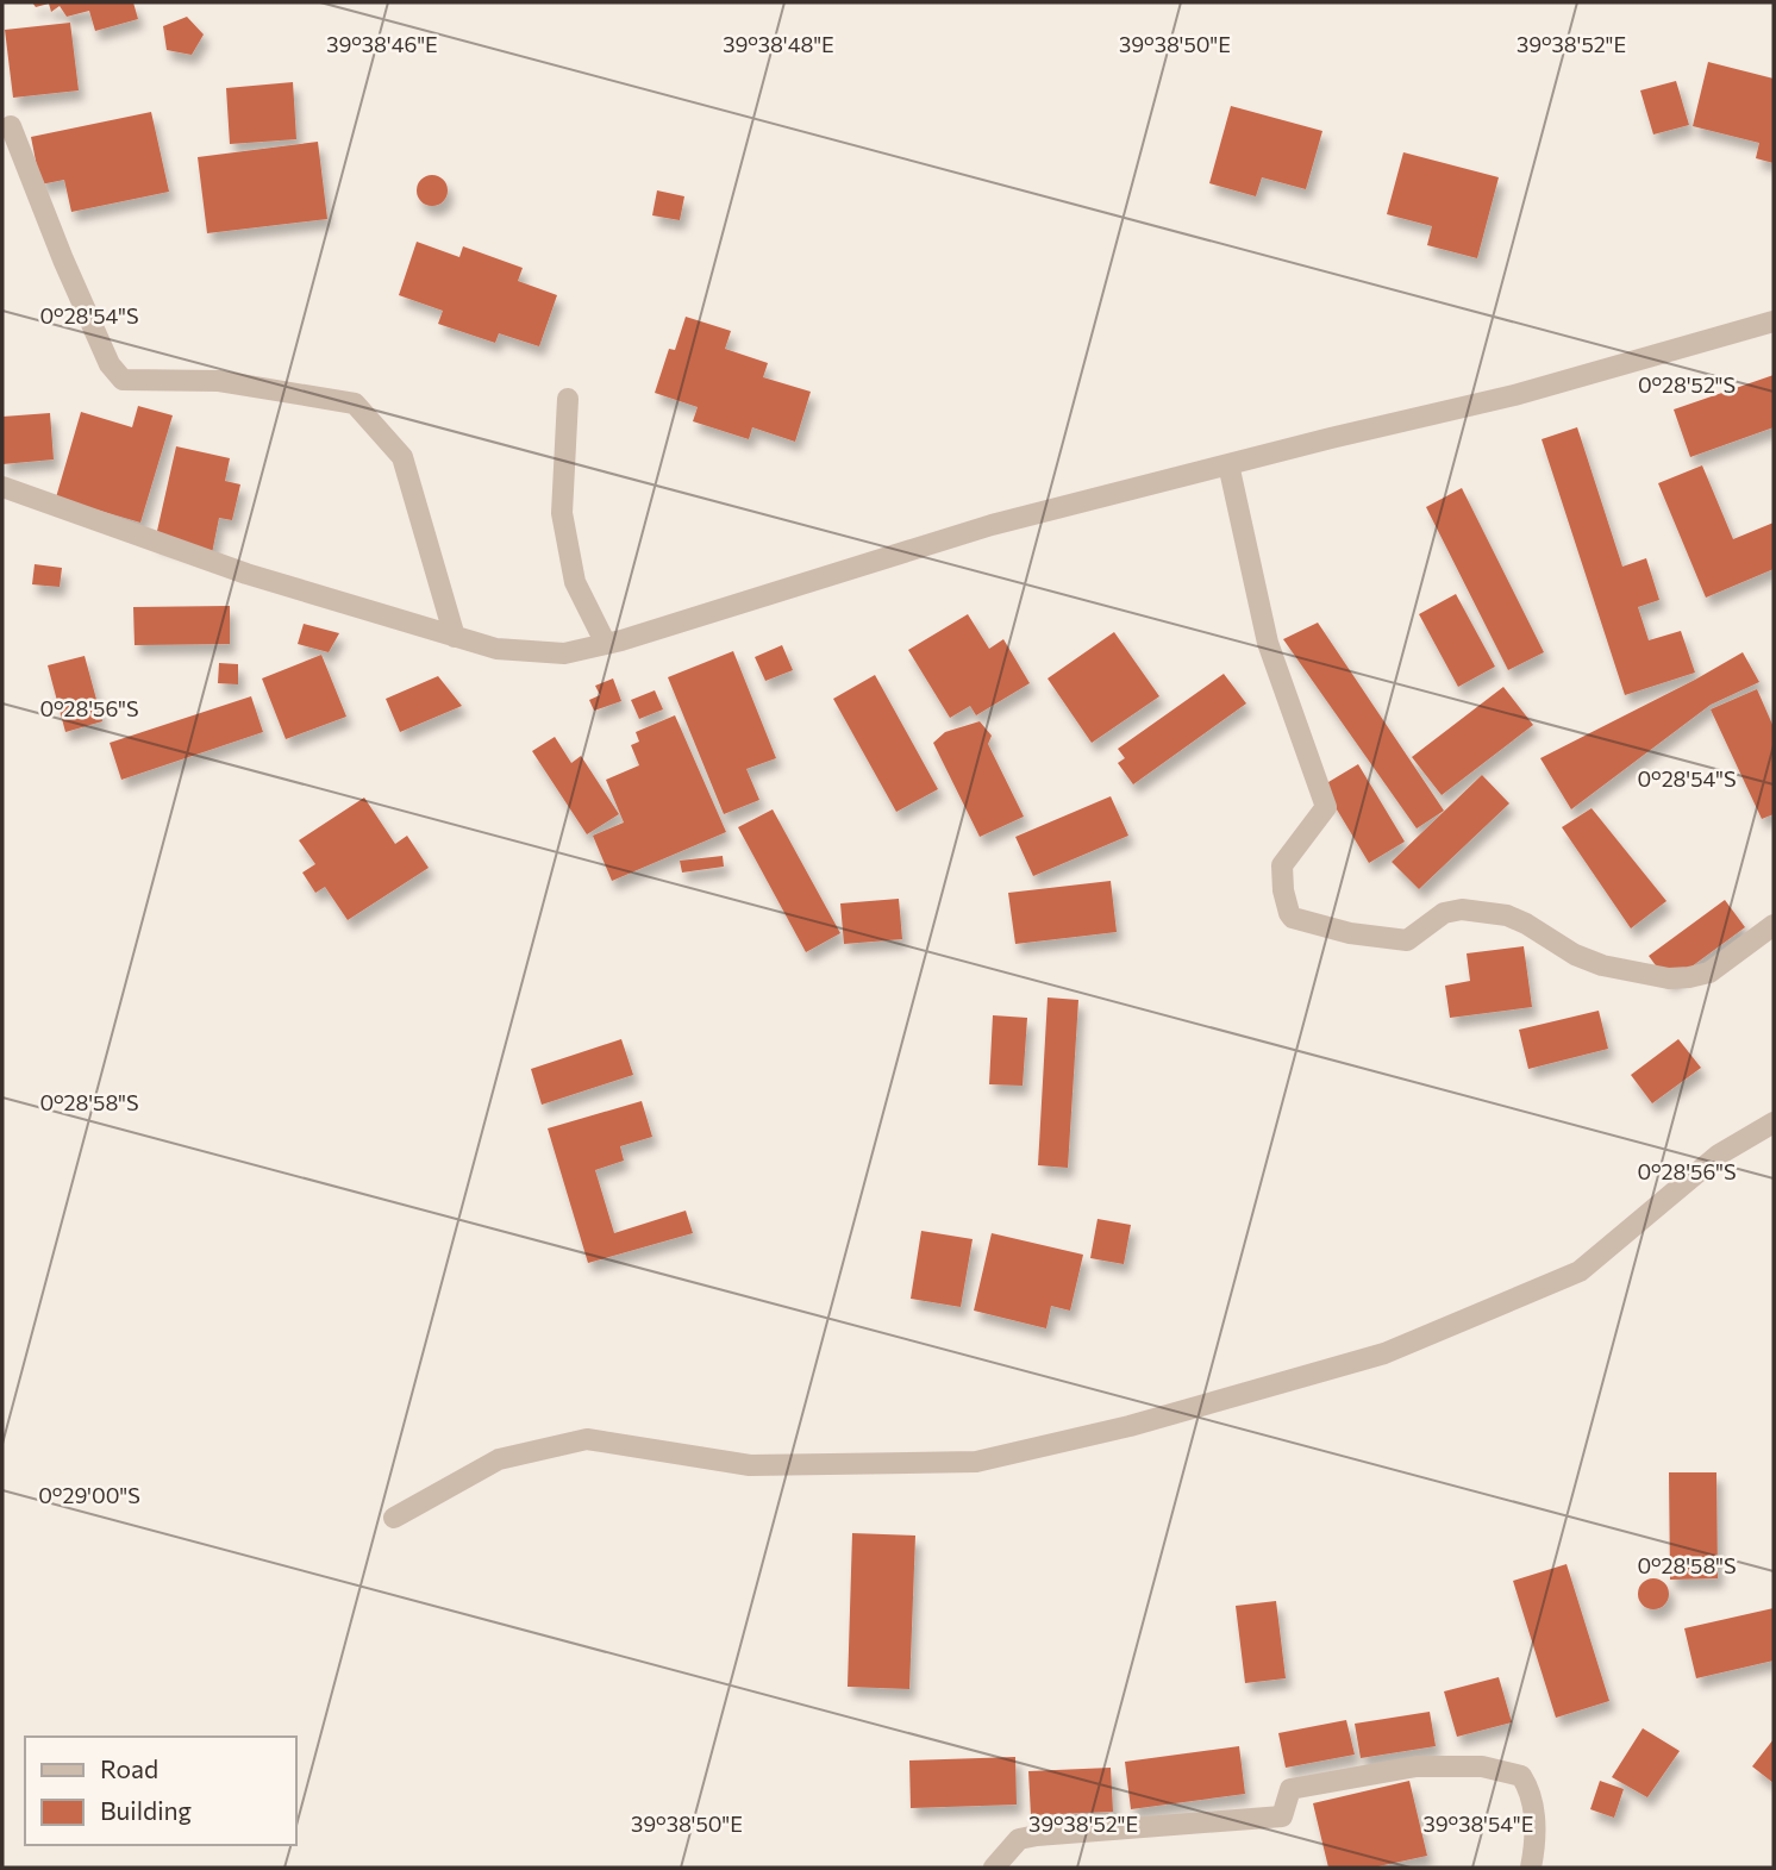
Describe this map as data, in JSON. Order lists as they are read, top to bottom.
{
  "legend": ["Road", "Building"],
  "coordinates": [
    "39°38'46\"E",
    "39°38'48\"E",
    "39°38'50\"E",
    "39°38'52\"E",
    "0°28'54\"S",
    "0°28'52\"S",
    "0°28'56\"S",
    "0°28'58\"S",
    "0°29'00\"S",
    "39°38'54\"E"
  ]
}
